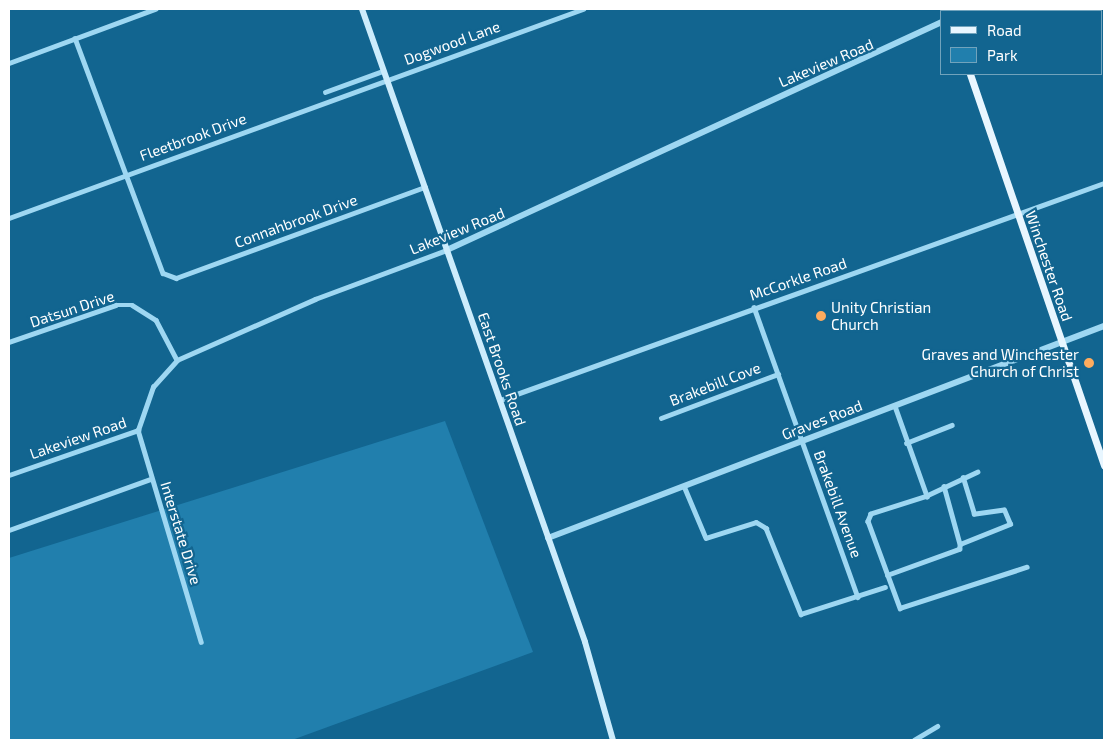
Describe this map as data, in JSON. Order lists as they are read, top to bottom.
{
  "streets": {
    "main road": ["Winchester Road", "East Brooks Road"],
    "street": [
      "Dogwood Lane",
      "Lakeview Road",
      "Fleetbrook Drive",
      "Connahbrook Drive",
      "McCorkle Road",
      "Datsun Drive",
      "Brakebill Cove",
      "Graves Road",
      "Brakebill Avenue",
      "Interstate Drive"
    ]
  },
  "crossings": [
    ["Dogwood Lane", "Fleetbrook Drive"],
    ["Dogwood Lane", "East Brooks Road"],
    ["Lakeview Road", "Datsun Drive"],
    ["Lakeview Road", "East Brooks Road"],
    ["Lakeview Road", "Interstate Drive"],
    ["Fleetbrook Drive", "Connahbrook Drive"],
    ["Fleetbrook Drive", "East Brooks Road"],
    ["Connahbrook Drive", "East Brooks Road"],
    ["Winchester Road", "McCorkle Road"],
    ["Winchester Road", "Graves Road"],
    ["McCorkle Road", "East Brooks Road"],
    ["McCorkle Road", "Brakebill Avenue"],
    ["East Brooks Road", "Graves Road"],
    ["Brakebill Cove", "Brakebill Avenue"],
    ["Graves Road", "Brakebill Avenue"]
  ],
  "places": ["Unity Christian Church", "Graves and Winchester Church of Christ"],
  "legend": ["Road", "Park"]
}
